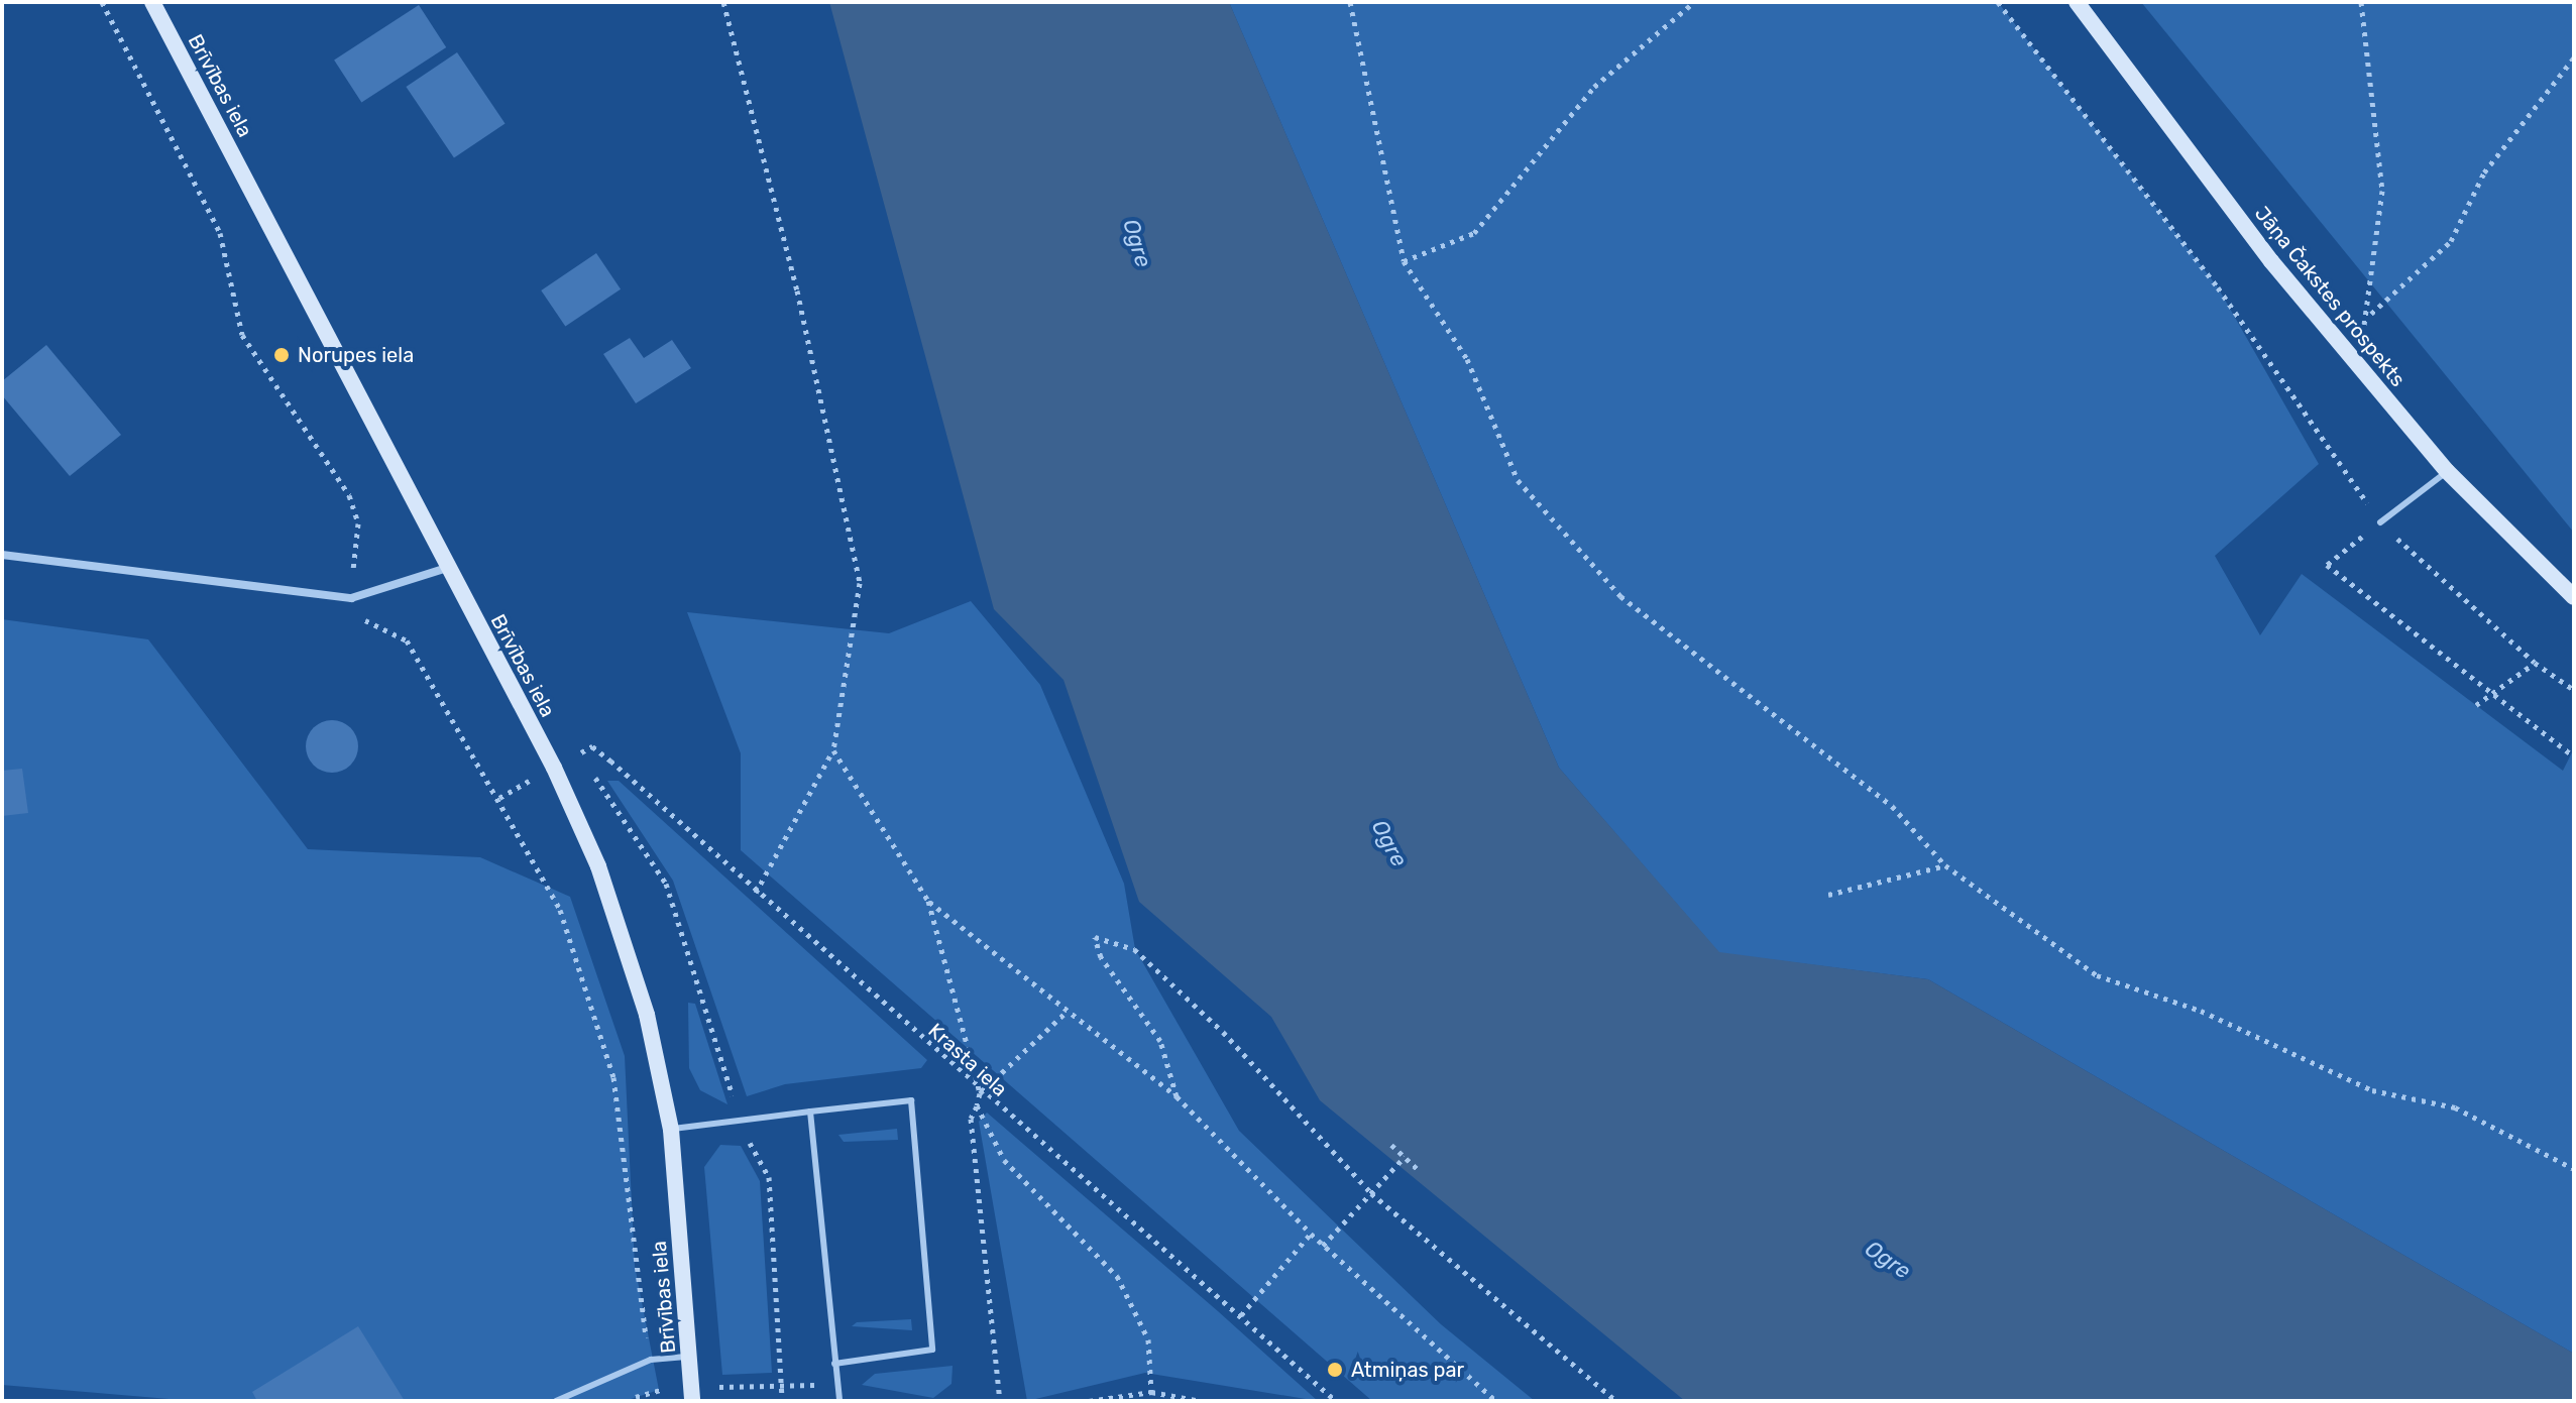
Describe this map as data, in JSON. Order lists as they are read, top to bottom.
{
  "streets": {
    "main road": ["Brīvības iela", "Jāņa Čakstes prospekts"],
    "path": ["Krasta iela"]
  },
  "water": ["Ogre"],
  "places": ["Norupes iela", "Atmiņas par"]
}
